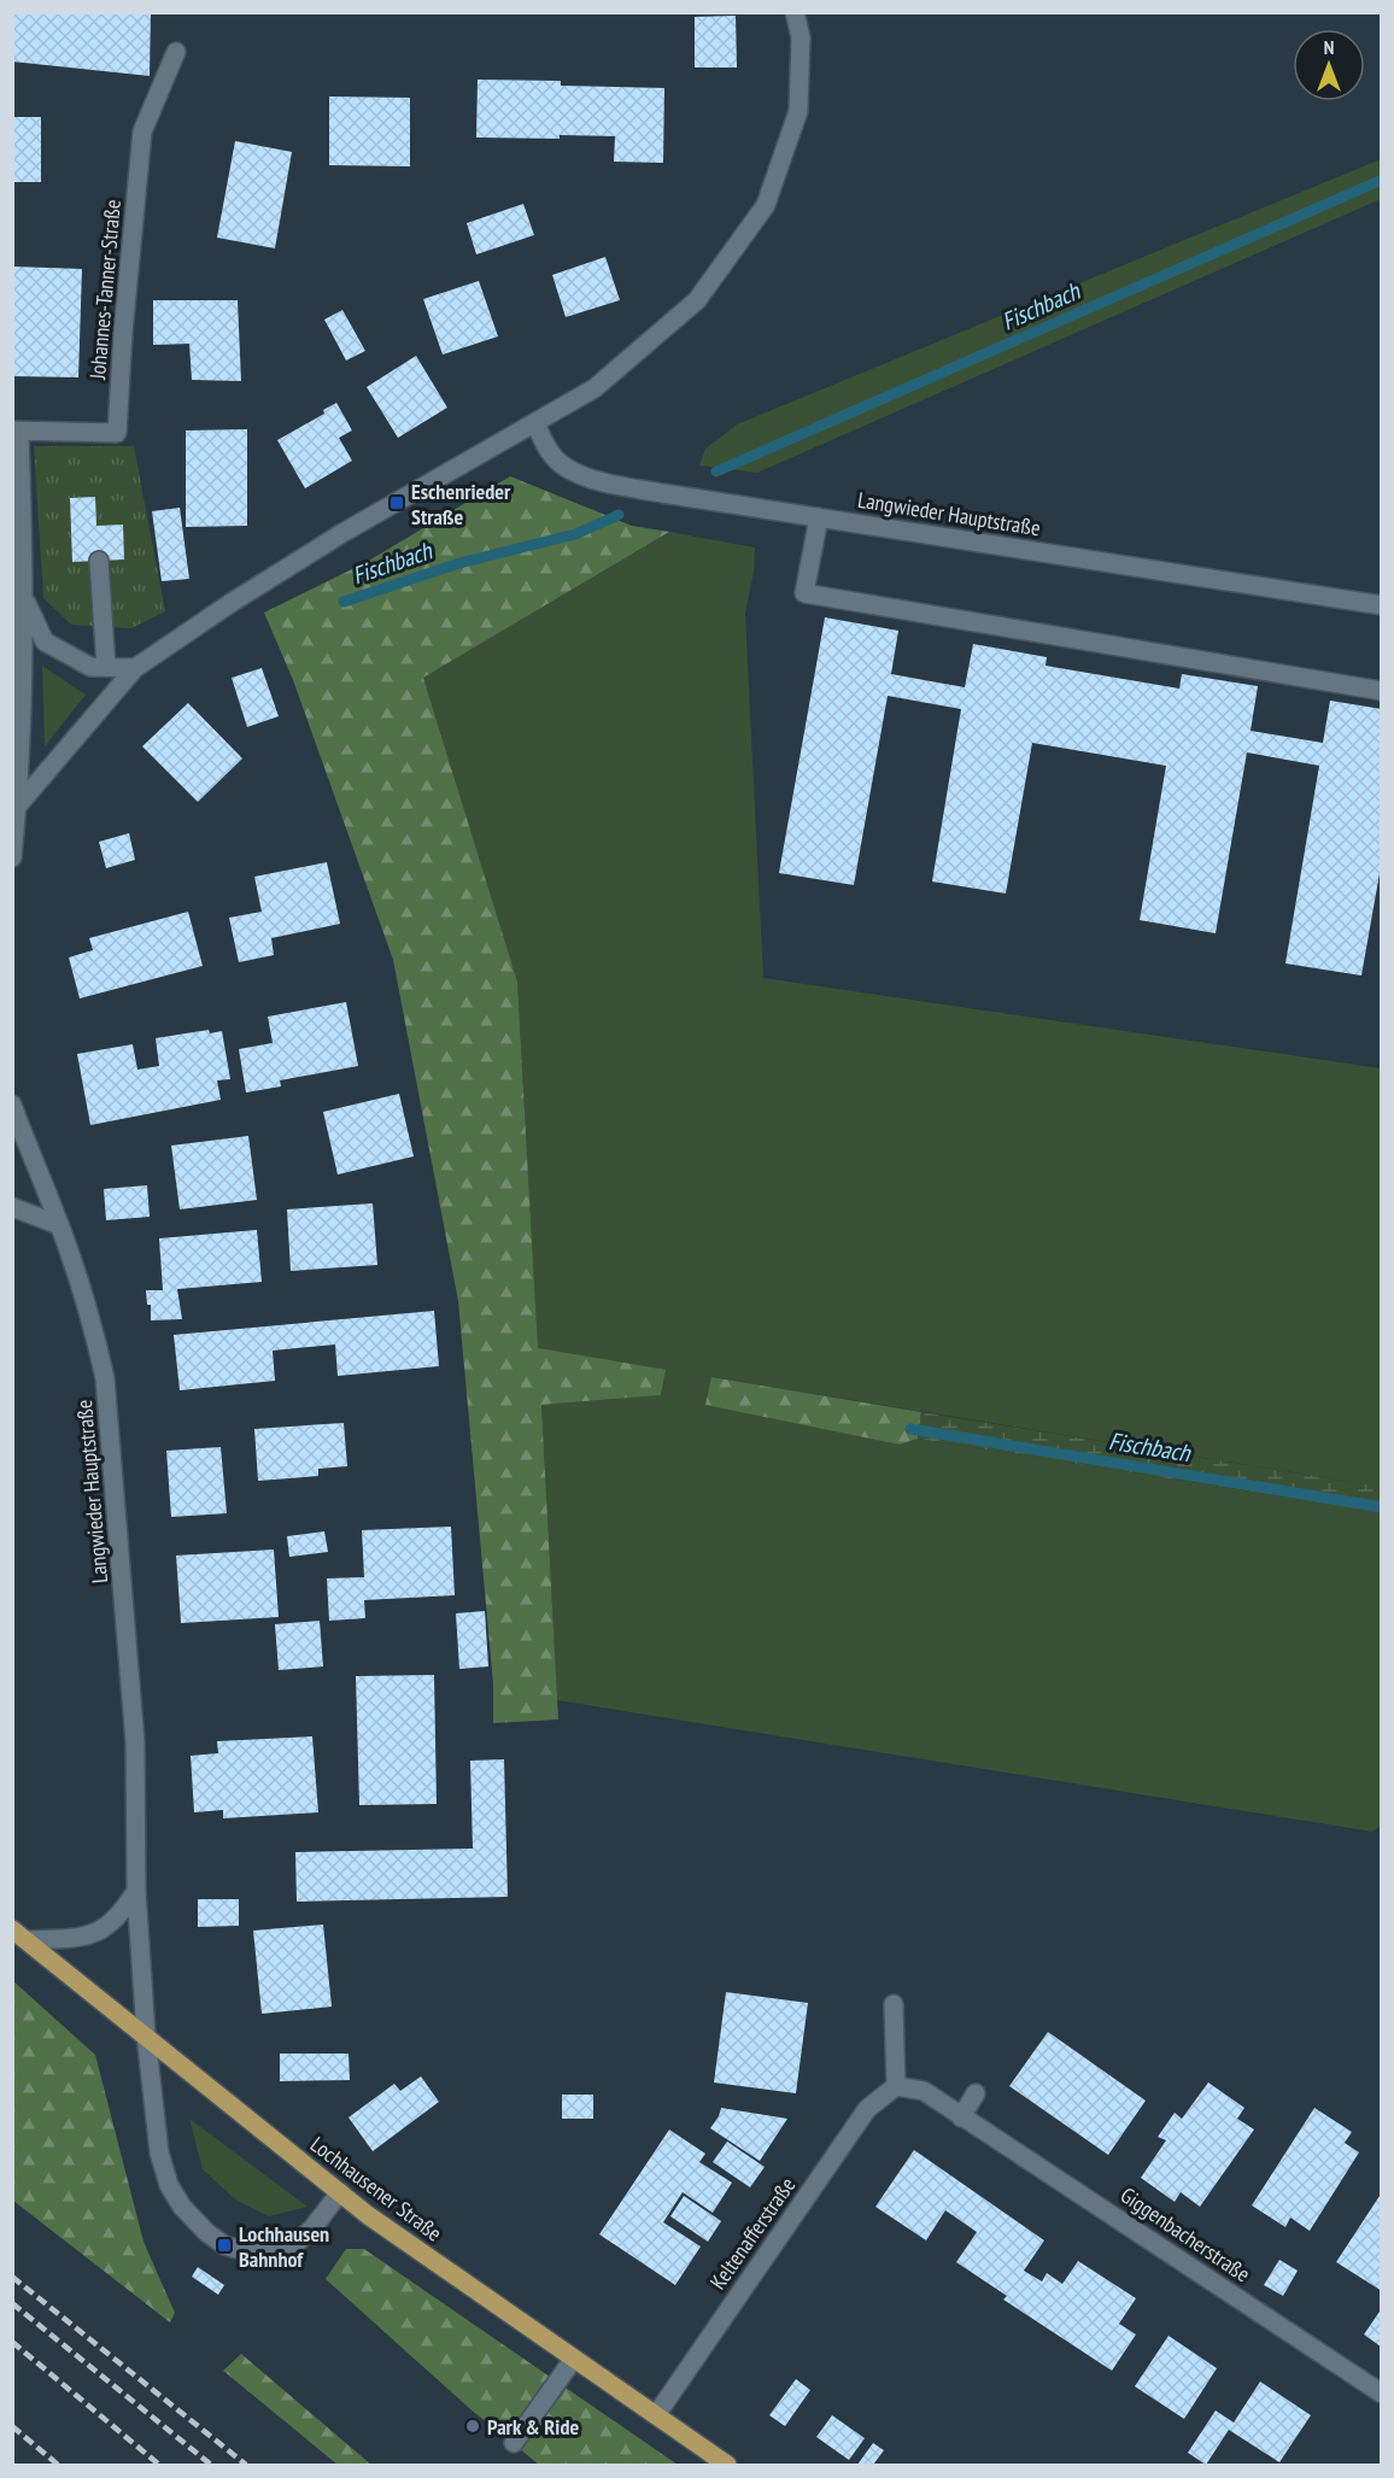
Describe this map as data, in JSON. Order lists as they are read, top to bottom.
{
  "streets": {
    "main road": ["Lochhausener Straße"],
    "street": [
      "Johannes-Tanner-Straße",
      "Langwieder Hauptstraße",
      "Keltenafferstraße",
      "Giggenbacherstraße"
    ]
  },
  "crossings": [
    ["Langwieder Hauptstraße", "Lochhausener Straße"],
    ["Lochhausener Straße", "Keltenafferstraße"]
  ],
  "water": ["Fischbach"],
  "places": {
    "transit": ["Eschenrieder Straße", "Lochhausen Bahnhof"],
    "other": ["Park & Ride"]
  },
  "north": "top"
}
